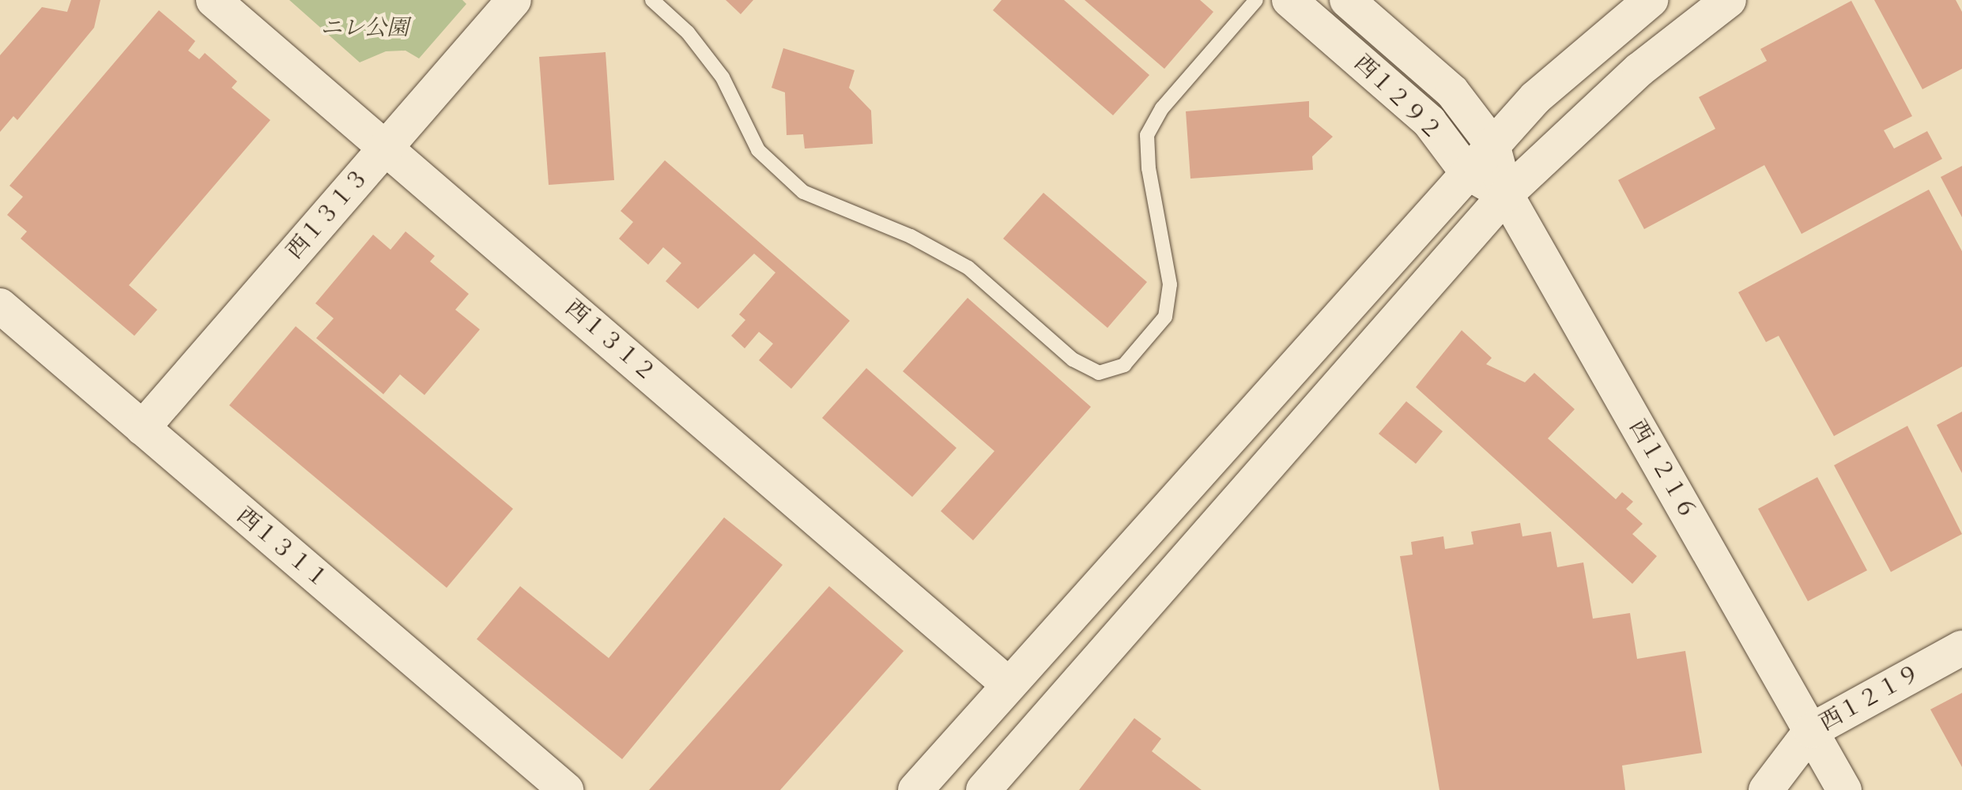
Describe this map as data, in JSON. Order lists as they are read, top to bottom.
{
  "streets": {
    "street": [
      "西１２９２",
      "西１３１３",
      "西１３１２",
      "西１２１６",
      "西１３１１",
      "西１２１９"
    ]
  },
  "crossings": [
    ["西１２９２", "西１２１６"],
    ["西１３１３", "西１３１２"],
    ["西１３１３", "西１３１１"],
    ["西１２１６", "西１２１９"]
  ],
  "parks": ["ニレ公園"]
}
